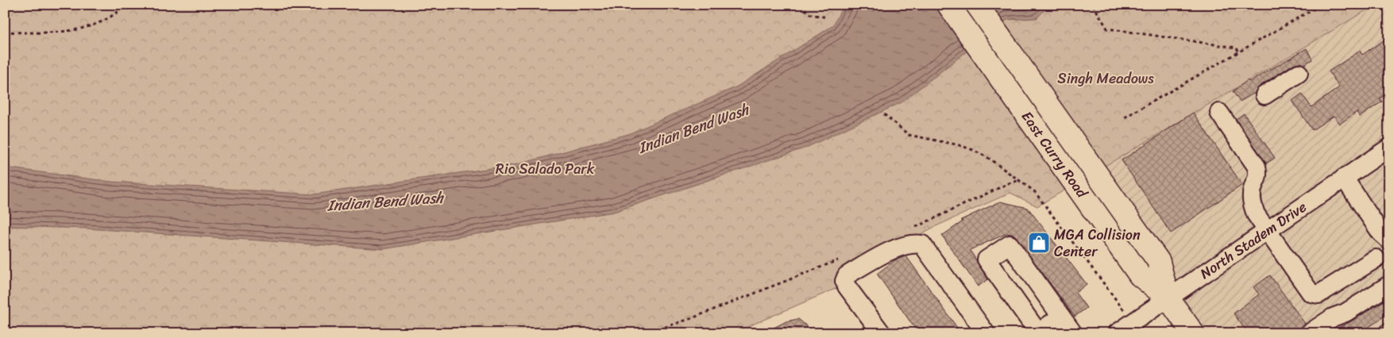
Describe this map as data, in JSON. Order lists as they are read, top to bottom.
{
  "streets": {
    "main road": ["East Curry Road"],
    "street": ["North Stadem Drive"]
  },
  "crossings": [
    ["East Curry Road", "North Stadem Drive"]
  ],
  "water": ["Indian Bend Wash"],
  "parks": ["Singh Meadows", "Rio Salado Park"],
  "places": {
    "shop": ["MGA Collision Center"]
  }
}
